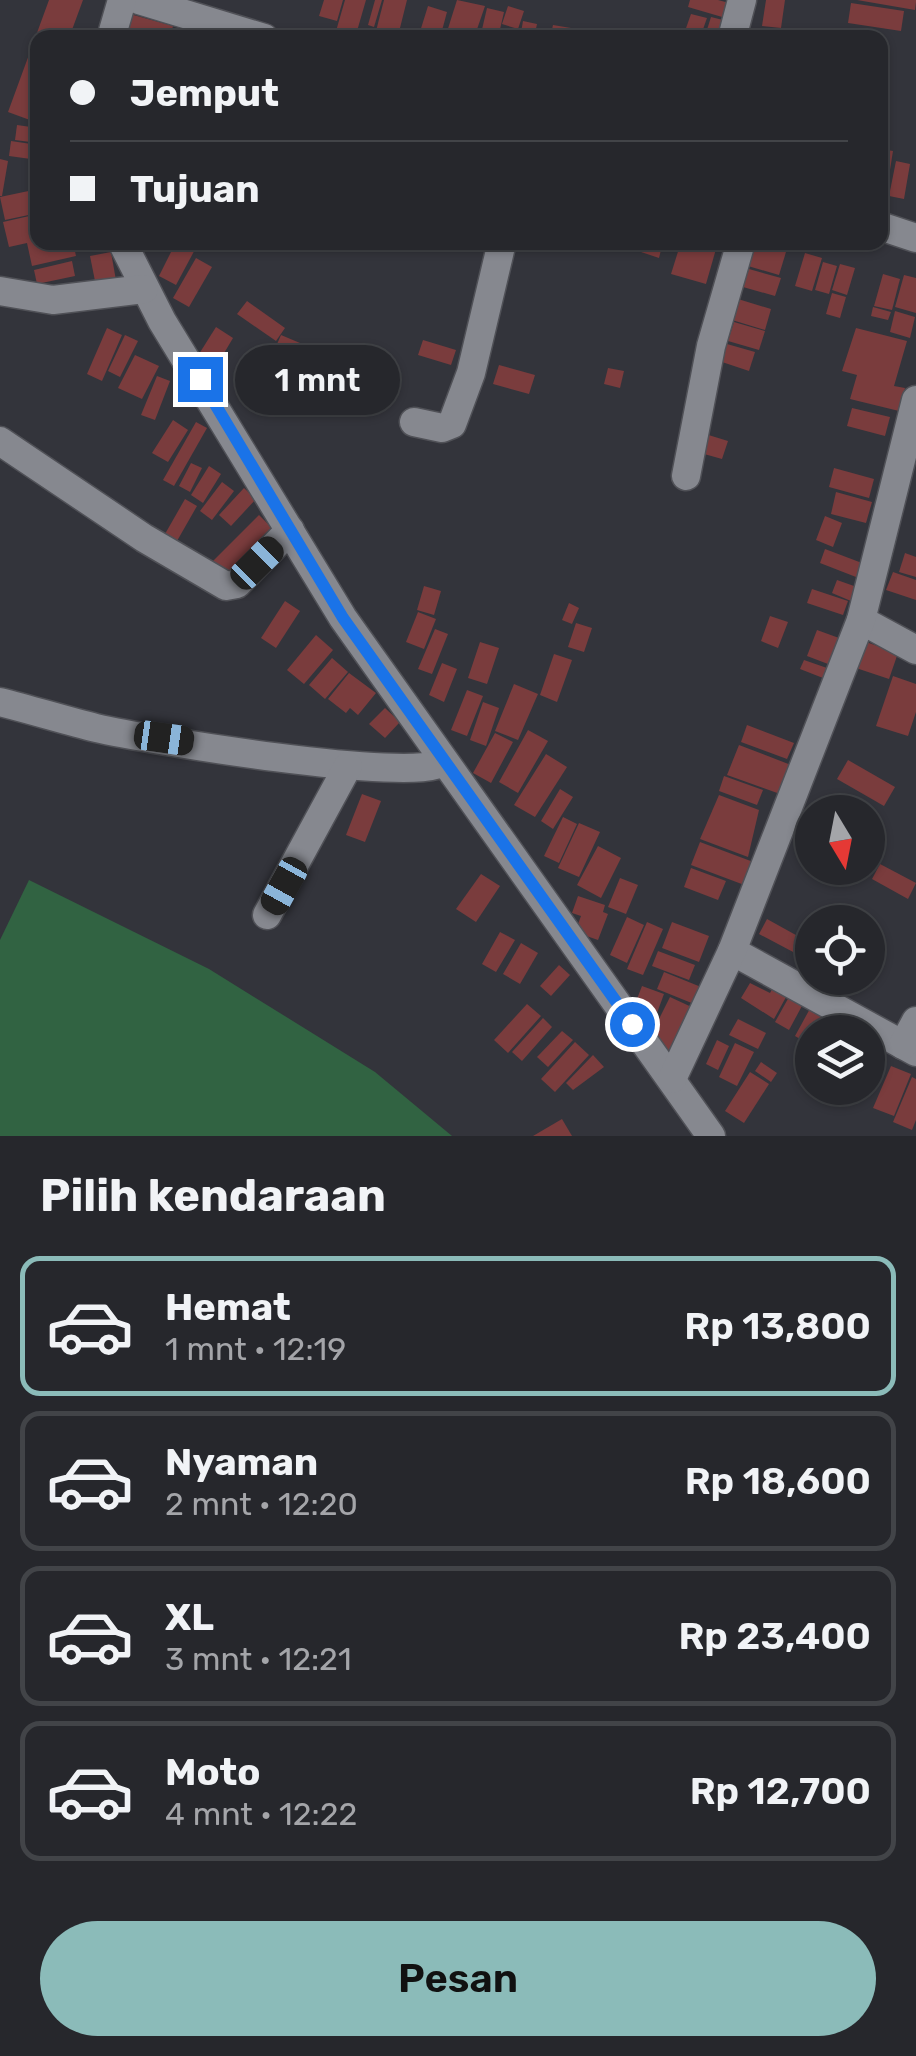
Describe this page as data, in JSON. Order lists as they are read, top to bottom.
{
  "north": "bottom",
  "page": {
    "banner": ["Jemput", "Tujuan"],
    "bubble": "1 mnt",
    "heading": "Pilih kendaraan",
    "list": [
      {
        "name": "Hemat",
        "note": "1 mnt · 12:19",
        "value": "Rp 13,800"
      },
      {
        "name": "Nyaman",
        "note": "2 mnt · 12:20",
        "value": "Rp 18,600"
      },
      {
        "name": "XL",
        "note": "3 mnt · 12:21",
        "value": "Rp 23,400"
      },
      {
        "name": "Moto",
        "note": "4 mnt · 12:22",
        "value": "Rp 12,700"
      }
    ],
    "buttons": "Pesan"
  }
}
